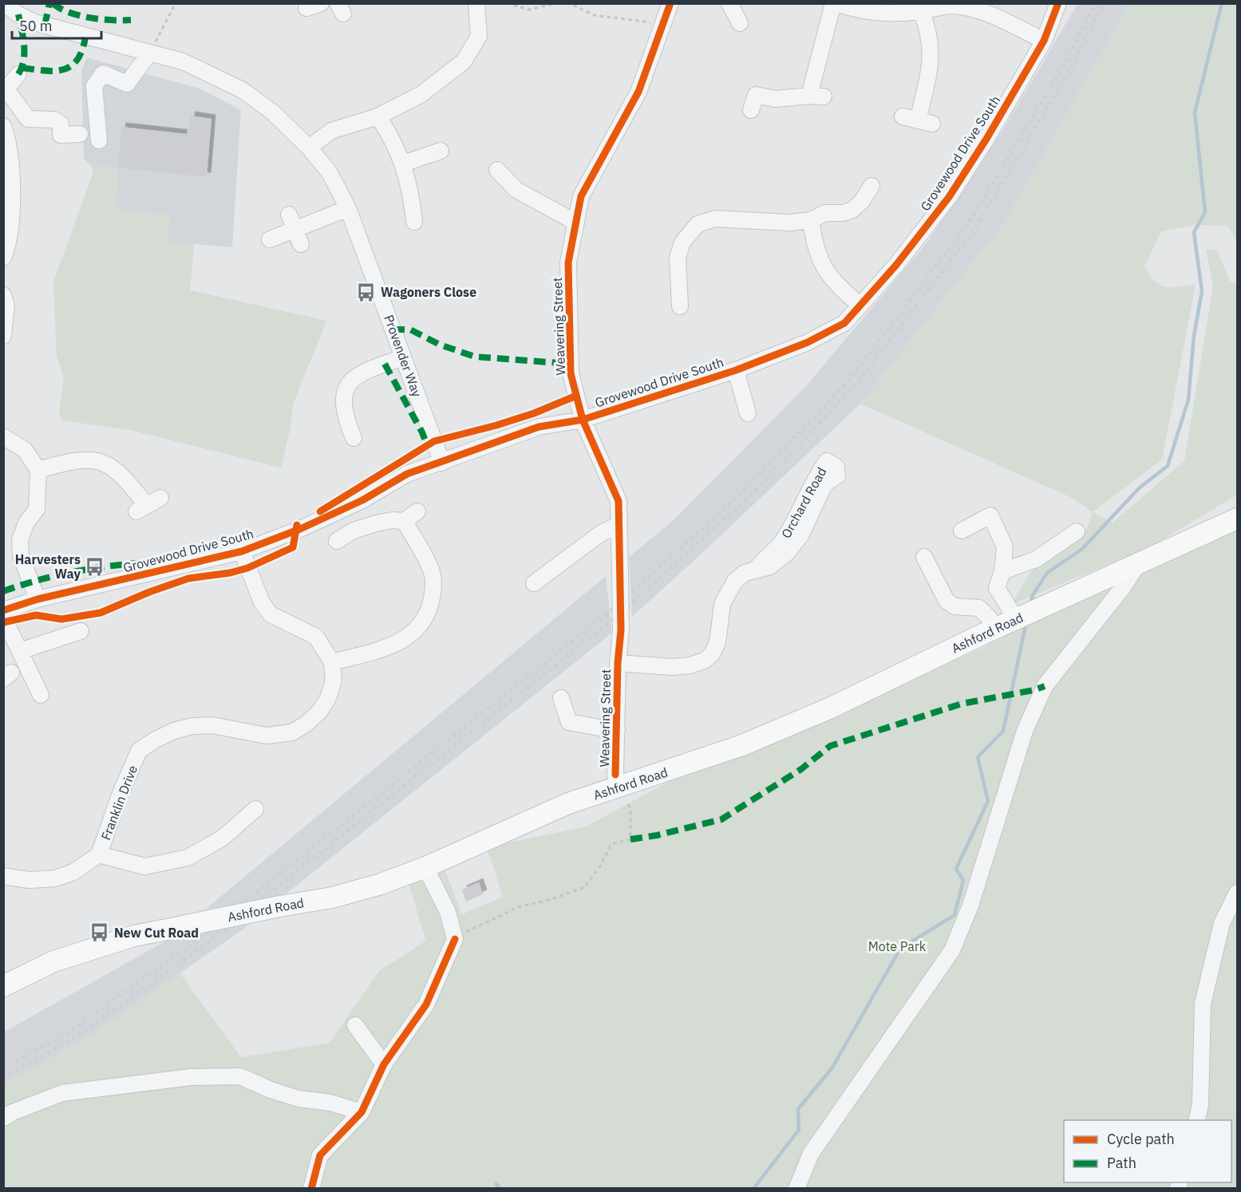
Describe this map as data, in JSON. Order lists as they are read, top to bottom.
{
  "streets": {
    "main road": ["Ashford Road"],
    "street": [
      "Grovewood Drive South",
      "Weavering Street",
      "Provender Way",
      "Orchard Road",
      "Franklin Drive"
    ]
  },
  "crossings": [
    ["Grovewood Drive South", "Weavering Street"],
    ["Grovewood Drive South", "Provender Way"],
    ["Weavering Street", "Ashford Road"]
  ],
  "parks": ["Mote Park"],
  "places": {
    "bus stop": ["Wagoners Close", "Harvesters Way", "New Cut Road"]
  },
  "legend": ["Cycle path", "Path"],
  "scale_bar": "50 m"
}
